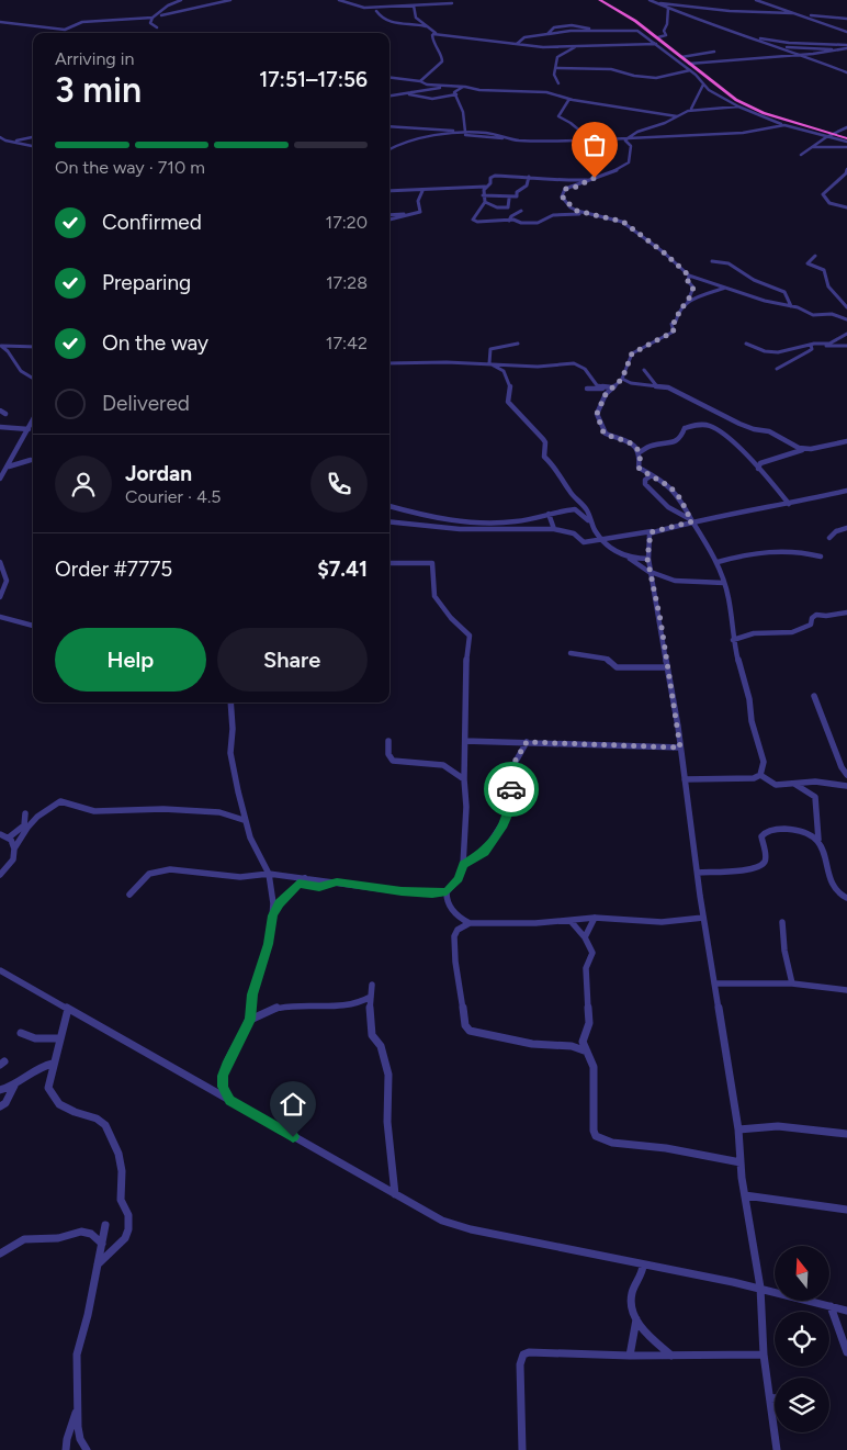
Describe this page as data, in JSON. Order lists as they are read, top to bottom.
{
  "north": "top",
  "page": {
    "heading": ["3 min", "Arriving in", "17:51–17:56"],
    "panel": [
      "Jordan",
      "Courier · 4.5",
      "Order #7775",
      "$7.41"
    ],
    "bar": "On the way · 710 m",
    "list": [
      ["Confirmed", "17:20"],
      ["Preparing", "17:28"],
      ["On the way", "17:42"],
      "Delivered"
    ],
    "buttons": ["Help", "Share"]
  }
}
